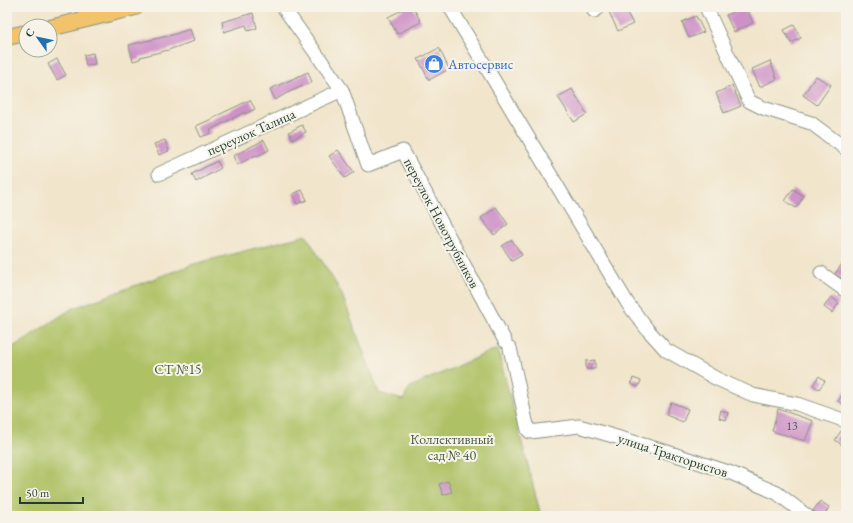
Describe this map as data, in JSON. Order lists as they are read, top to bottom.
{
  "streets": {
    "street": ["переулок Талица", "переулок Новотрубников", "улица Трактористов"]
  },
  "crossings": [
    ["переулок Талица", "переулок Новотрубников"],
    ["переулок Новотрубников", "улица Трактористов"]
  ],
  "parks": ["СТ №15", "Коллективный сад № 40"],
  "places": {
    "shop": ["Автосервис"]
  },
  "house_numbers": ["13"],
  "scale_bar": "50 m",
  "north": "top left"
}
